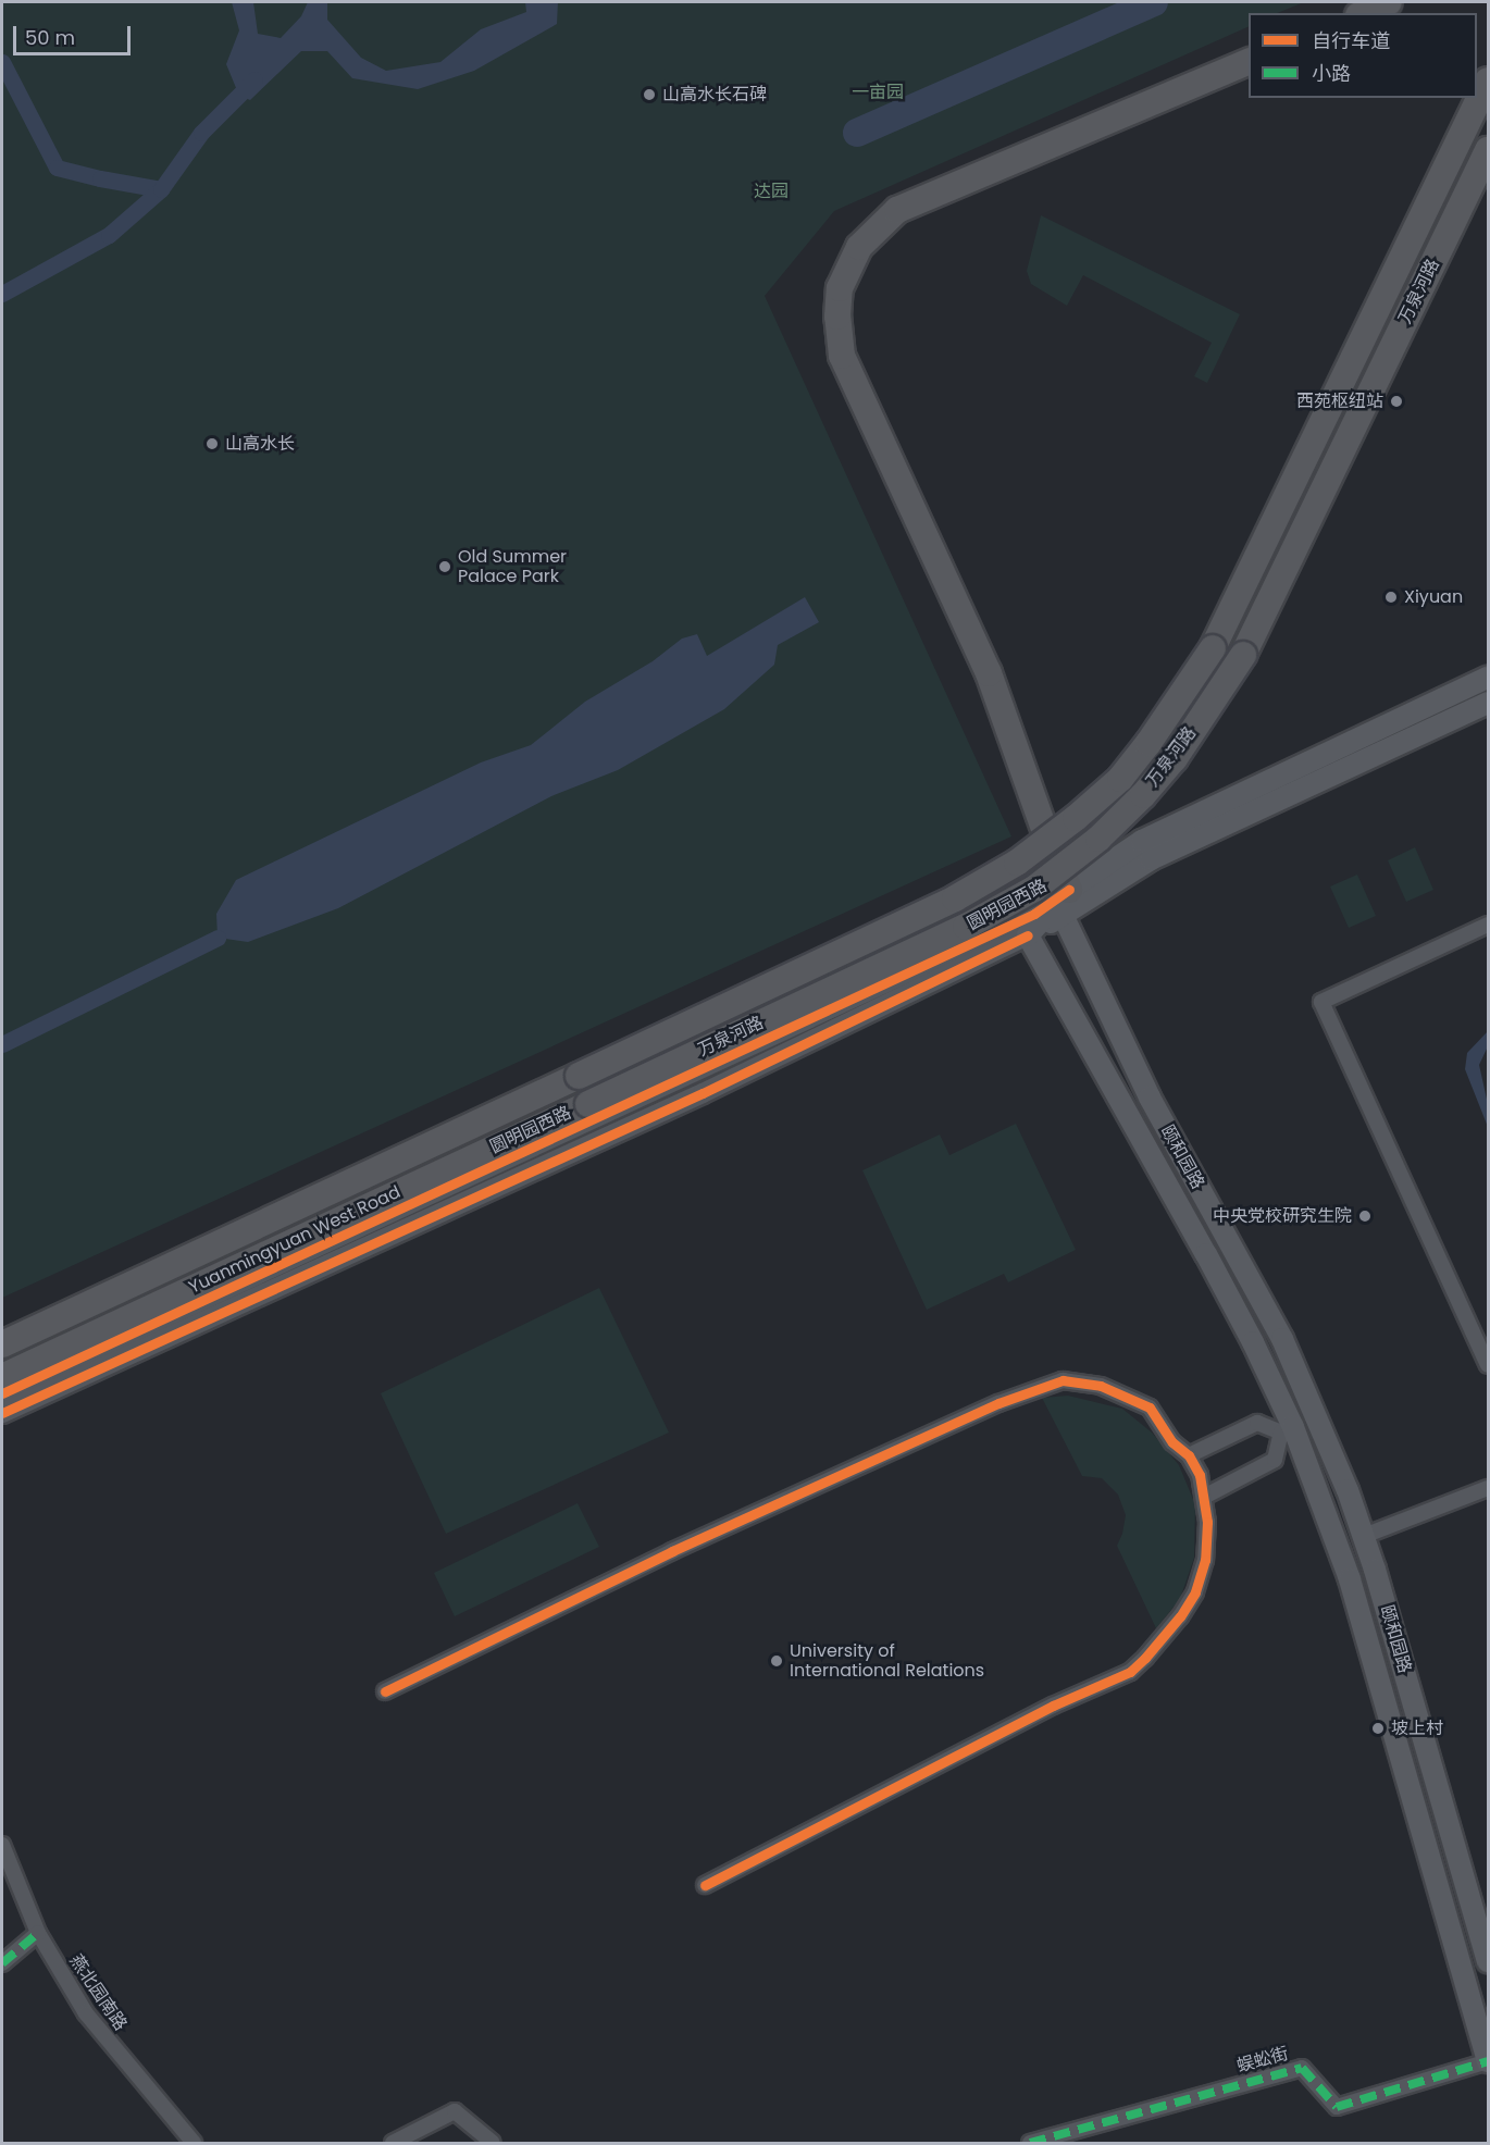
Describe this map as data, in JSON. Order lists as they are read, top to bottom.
{
  "streets": {
    "highway": ["万泉河路", "圆明园西路", "Yuanmingyuan West Road"],
    "main road": ["颐和园路"],
    "street": ["燕北园南路", "蜈蚣街"]
  },
  "crossings": [
    ["万泉河路", "圆明园西路"],
    ["万泉河路", "Yuanmingyuan West Road"],
    ["圆明园西路", "颐和园路"],
    ["圆明园西路", "Yuanmingyuan West Road"],
    ["颐和园路", "蜈蚣街"]
  ],
  "parks": ["一亩园", "达园"],
  "places": [
    "山高水长石碑",
    "西苑枢纽站",
    "山高水长",
    "Old Summer Palace Park",
    "Xiyuan",
    "中央党校研究生院",
    "University of International Relations",
    "坡上村"
  ],
  "legend": ["自行车道", "小路"],
  "scale_bar": "50 m"
}
